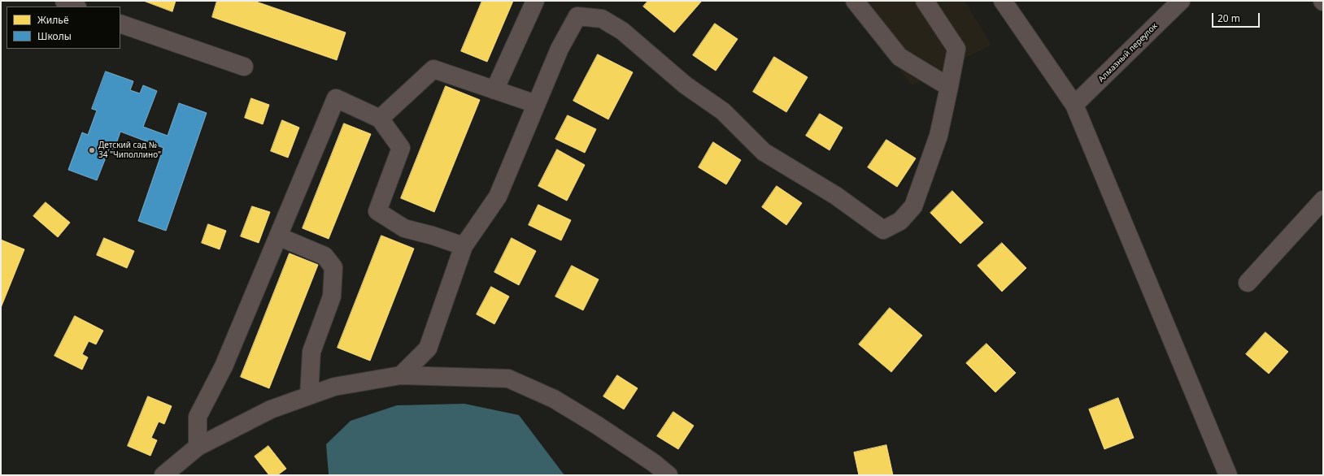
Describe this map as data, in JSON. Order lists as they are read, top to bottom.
{
  "streets": {
    "street": ["Алмазный переулок"]
  },
  "places": ["Детский сад № 34 \"Чиполлино\""],
  "legend": ["Жильё", "Школы"],
  "scale_bar": "20 m"
}
